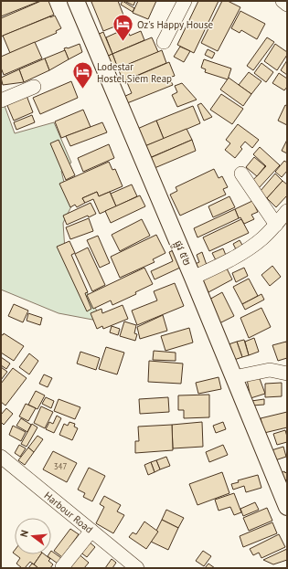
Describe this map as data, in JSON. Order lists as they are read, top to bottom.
{
  "streets": {
    "main road": ["ផ្លូវ ៥២"],
    "street": ["Harbour Road"]
  },
  "places": {
    "hotel": ["Oz's Happy House", "Lodestar Hostel,Siem Reap"]
  },
  "house_numbers": ["347"],
  "north": "left"
}
